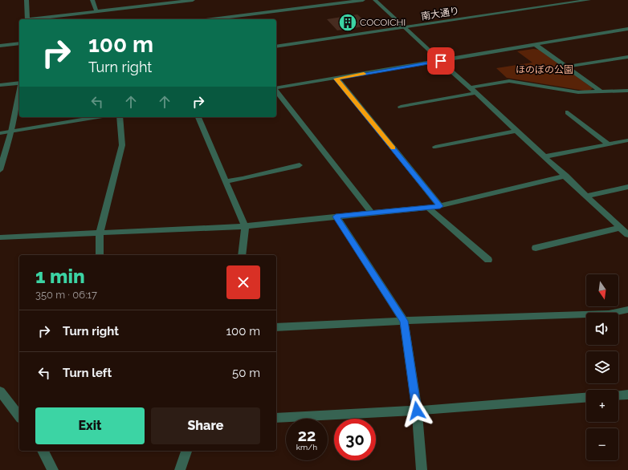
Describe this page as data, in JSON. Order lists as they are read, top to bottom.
{
  "streets": {
    "street": ["南大通り"]
  },
  "parks": ["ほのぼの公園"],
  "places": {
    "building": ["COCOICHI"]
  },
  "north": "bottom",
  "page": {
    "turn": ["100 m", "Turn right"],
    "heading": ["1 min", "350 m · 06:17"],
    "map_buttons": ["+", "−"],
    "list": [
      {
        "name": "Turn right",
        "value": "100 m"
      },
      {
        "name": "Turn left",
        "value": "50 m"
      }
    ],
    "buttons": ["Exit", "Share"],
    "speed": "22 km/h",
    "limit": "30"
  }
}
